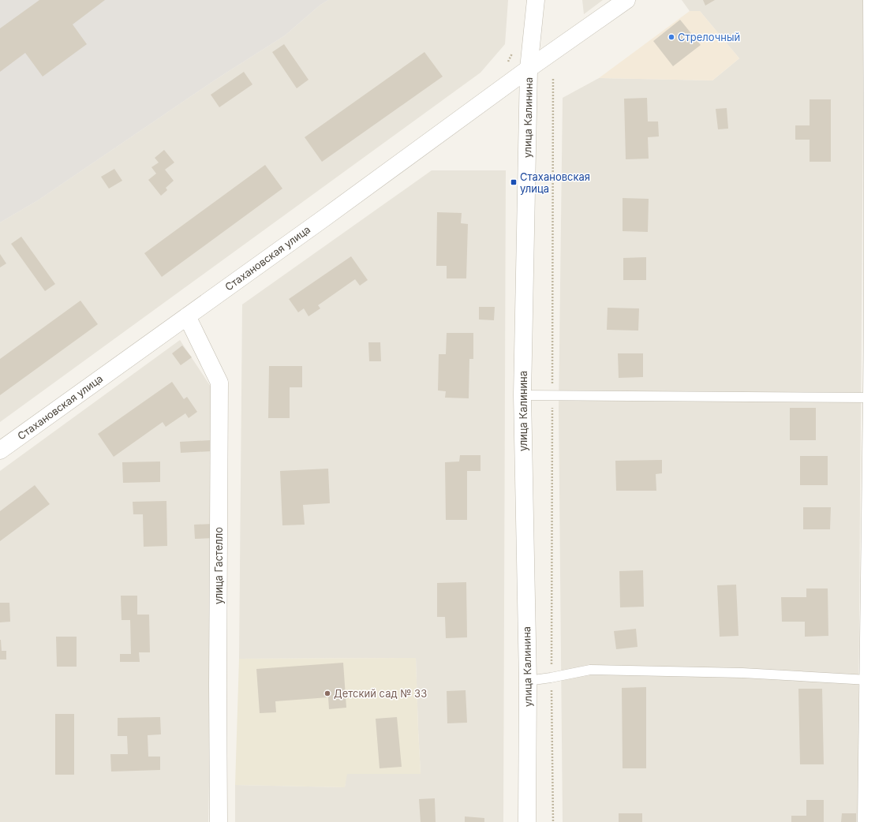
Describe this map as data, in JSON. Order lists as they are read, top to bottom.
{
  "streets": {
    "street": ["улица Калинина", "Стахановская улица", "улица Гастелло"]
  },
  "crossings": [
    ["улица Калинина", "Стахановская улица"],
    ["Стахановская улица", "улица Гастелло"]
  ],
  "places": {
    "other": ["Стрелочный", "Детский сад № 33"],
    "transit": ["Стахановская улица"]
  }
}
